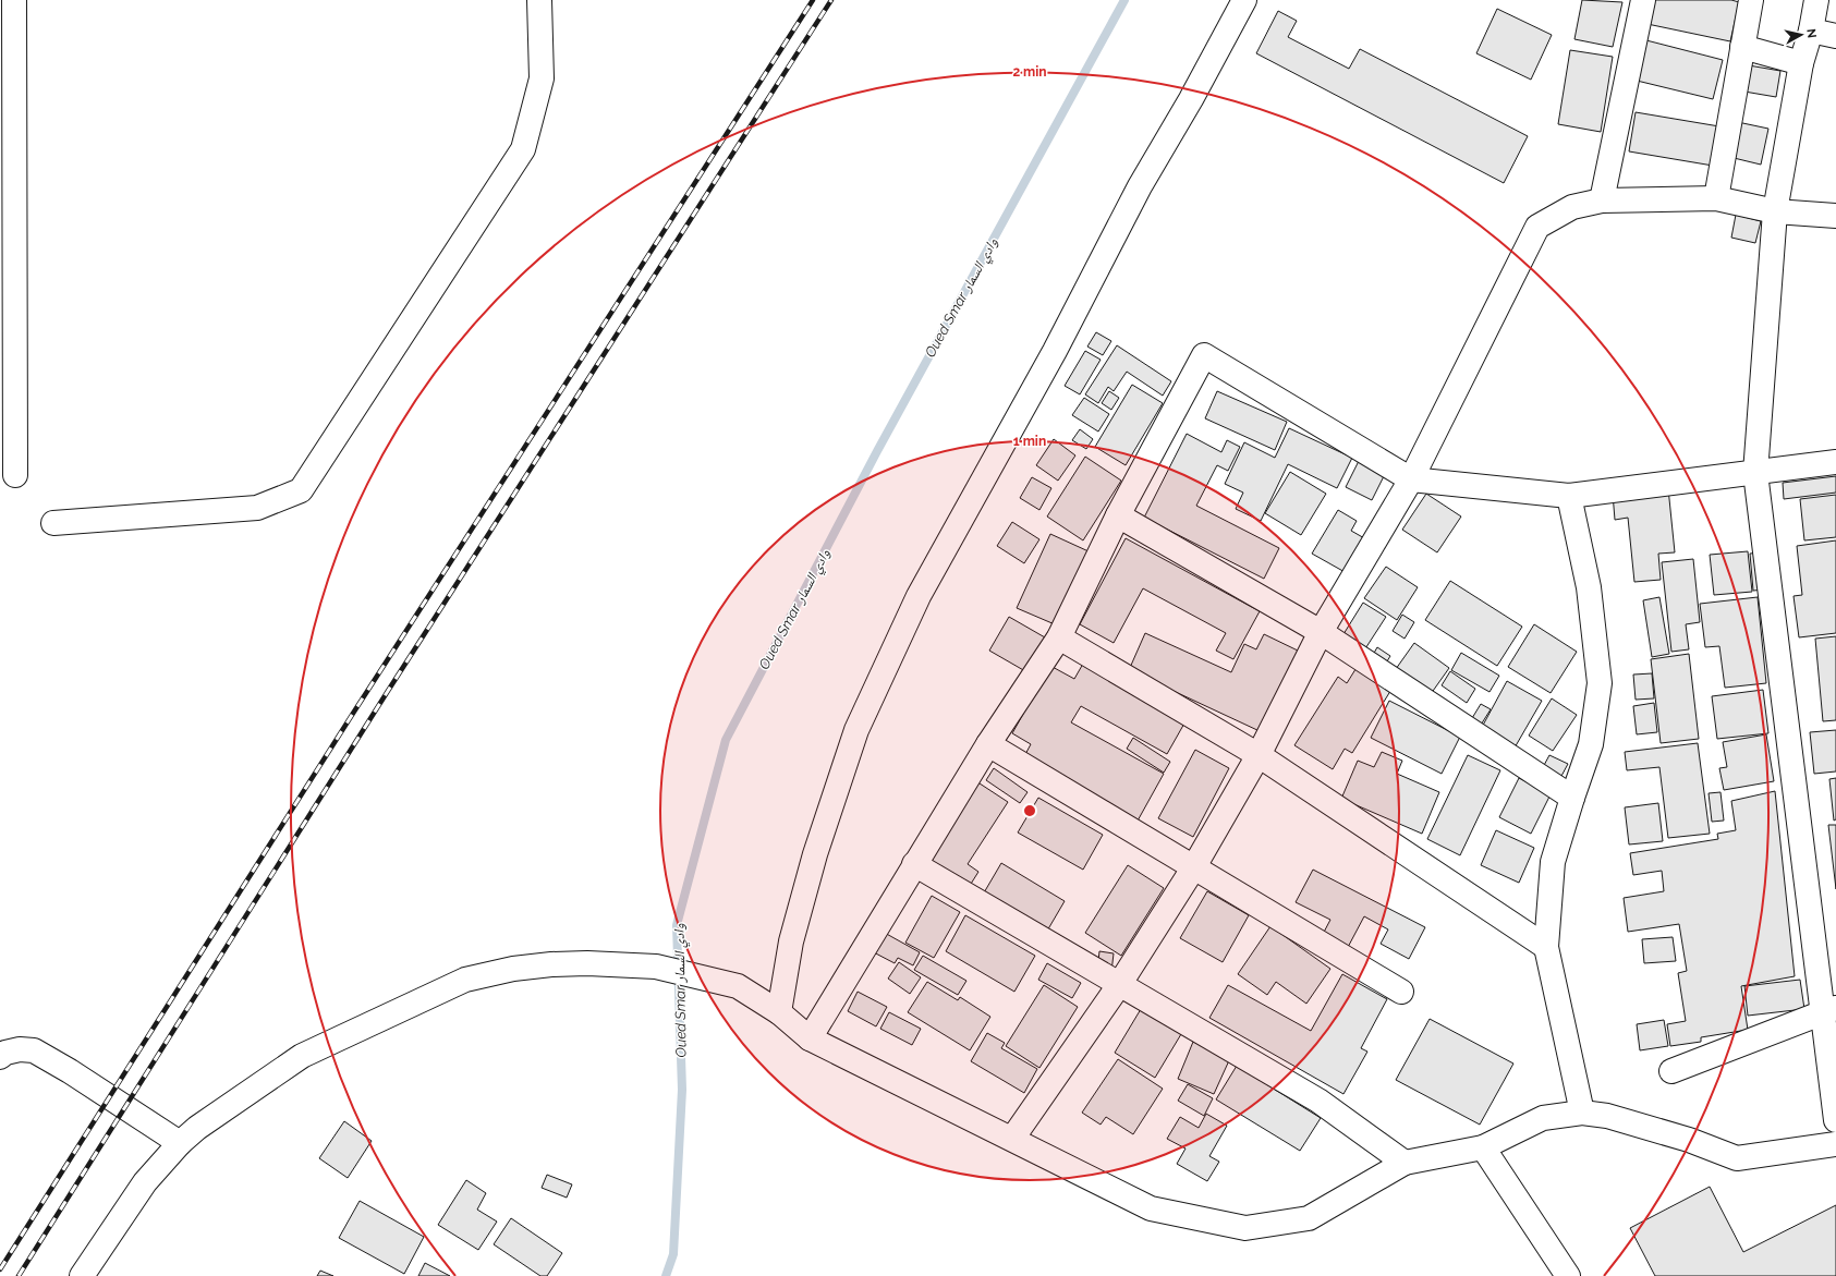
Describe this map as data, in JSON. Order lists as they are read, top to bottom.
{
  "water": ["Oued Smar وادي السمار"],
  "north": "right",
  "rings": ["2 min", "1 min"]
}
